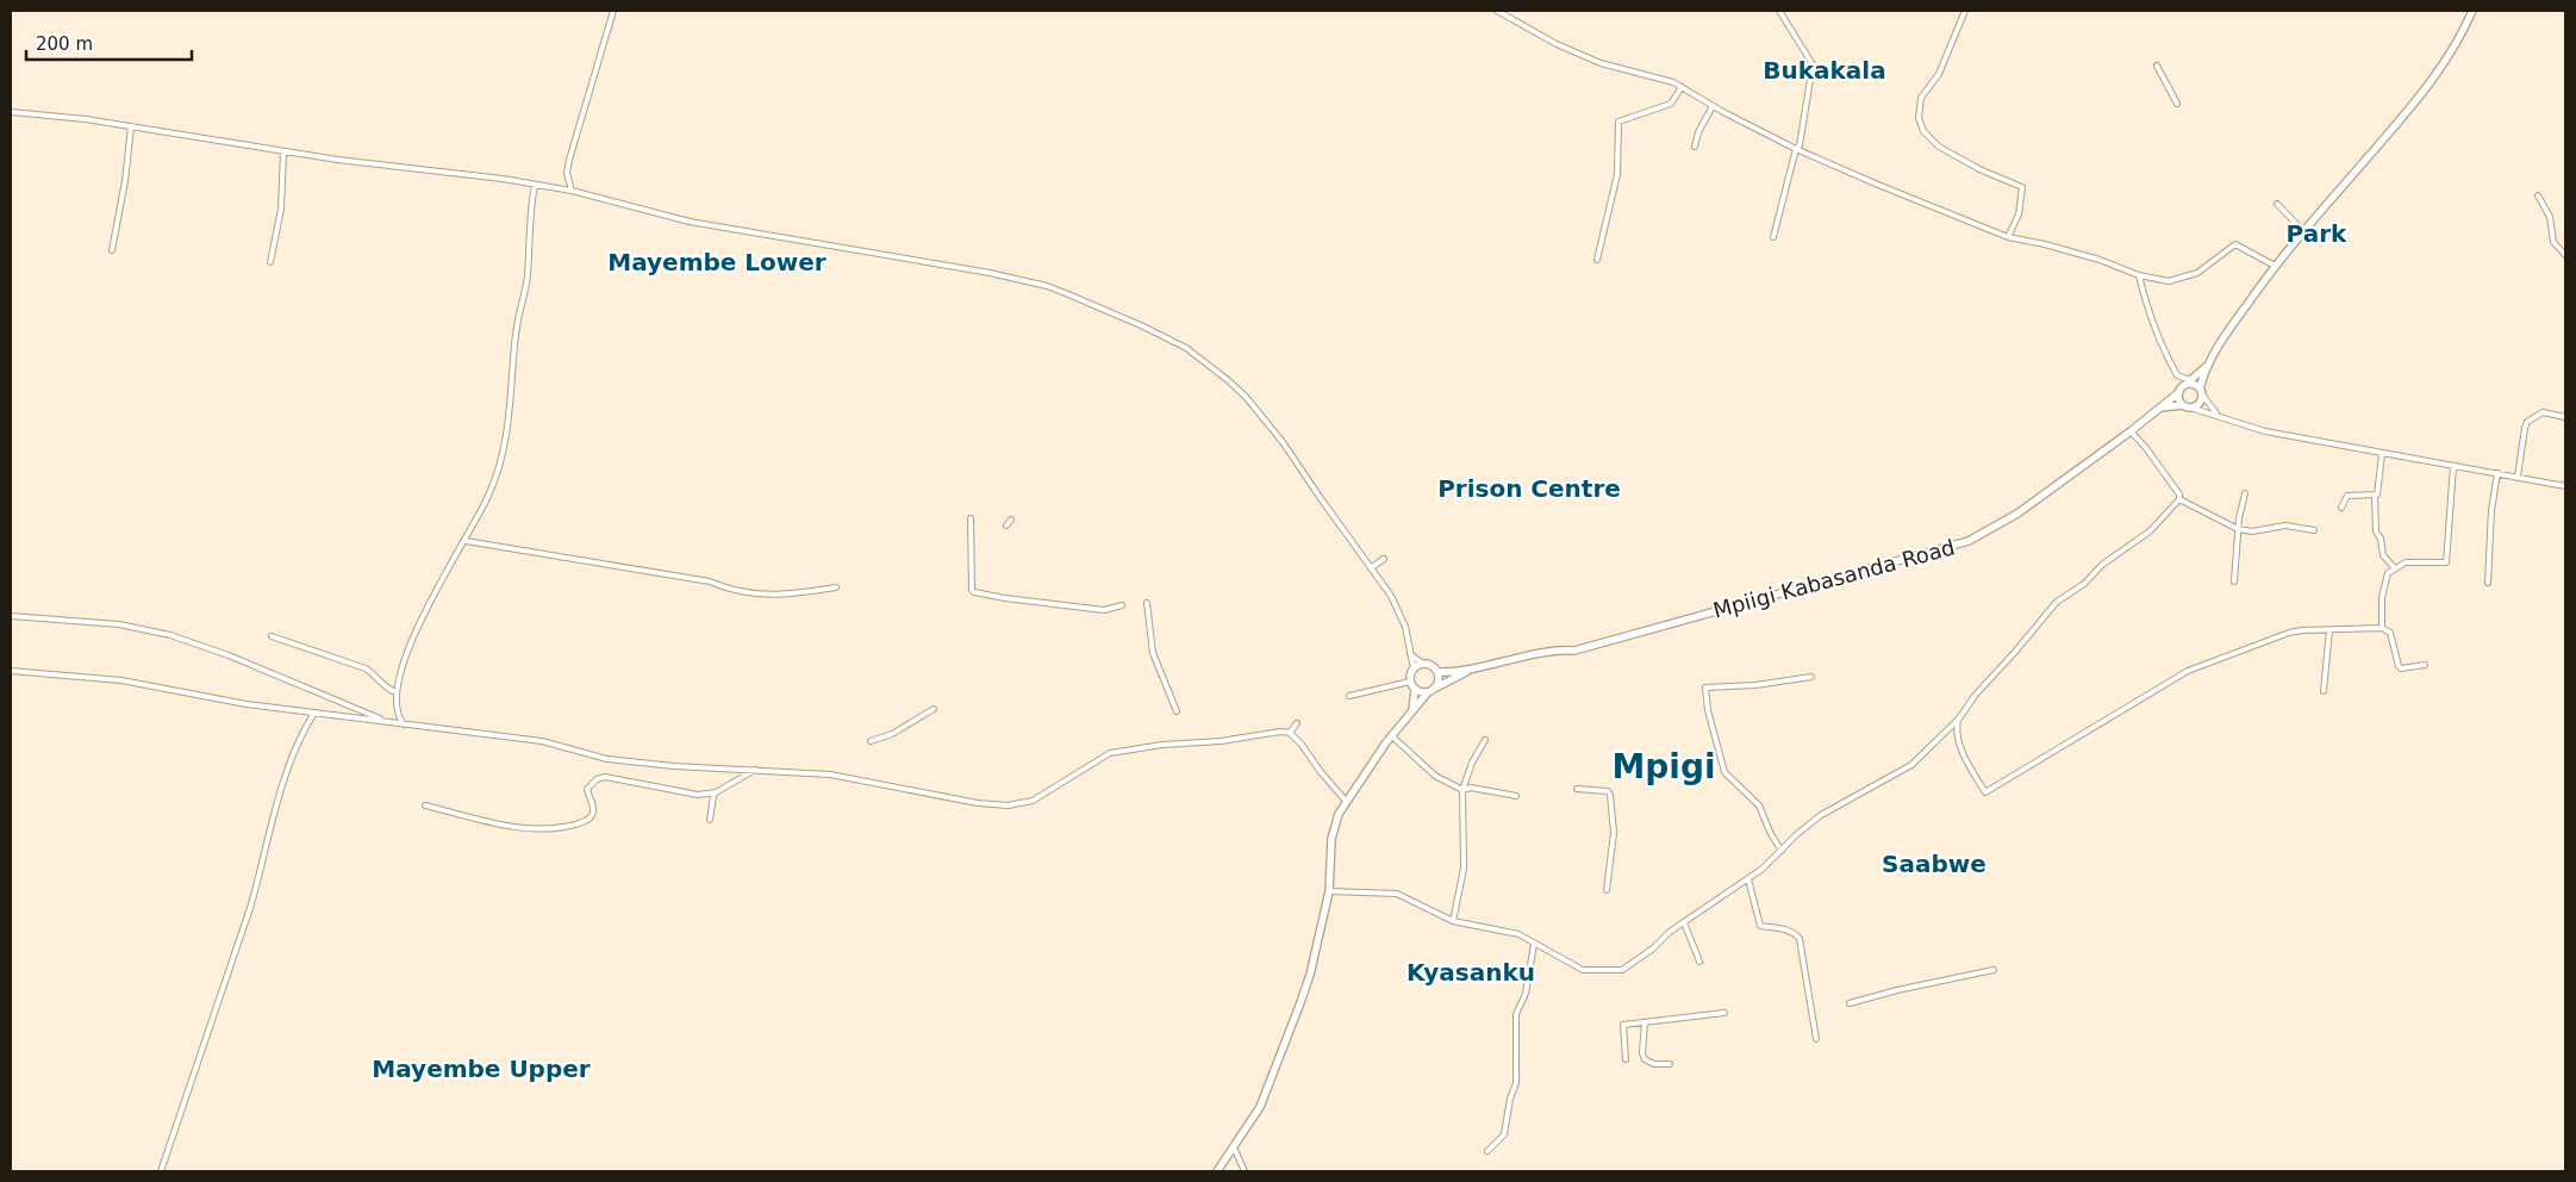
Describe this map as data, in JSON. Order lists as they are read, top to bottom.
{
  "streets": {
    "main road": ["Mpiigi Kabasanda Road"]
  },
  "districts": [
    "Bukakala",
    "Park",
    "Mayembe Lower",
    "Prison Centre",
    "Mpigi",
    "Saabwe",
    "Kyasanku",
    "Mayembe Upper"
  ],
  "scale_bar": "200 m"
}
